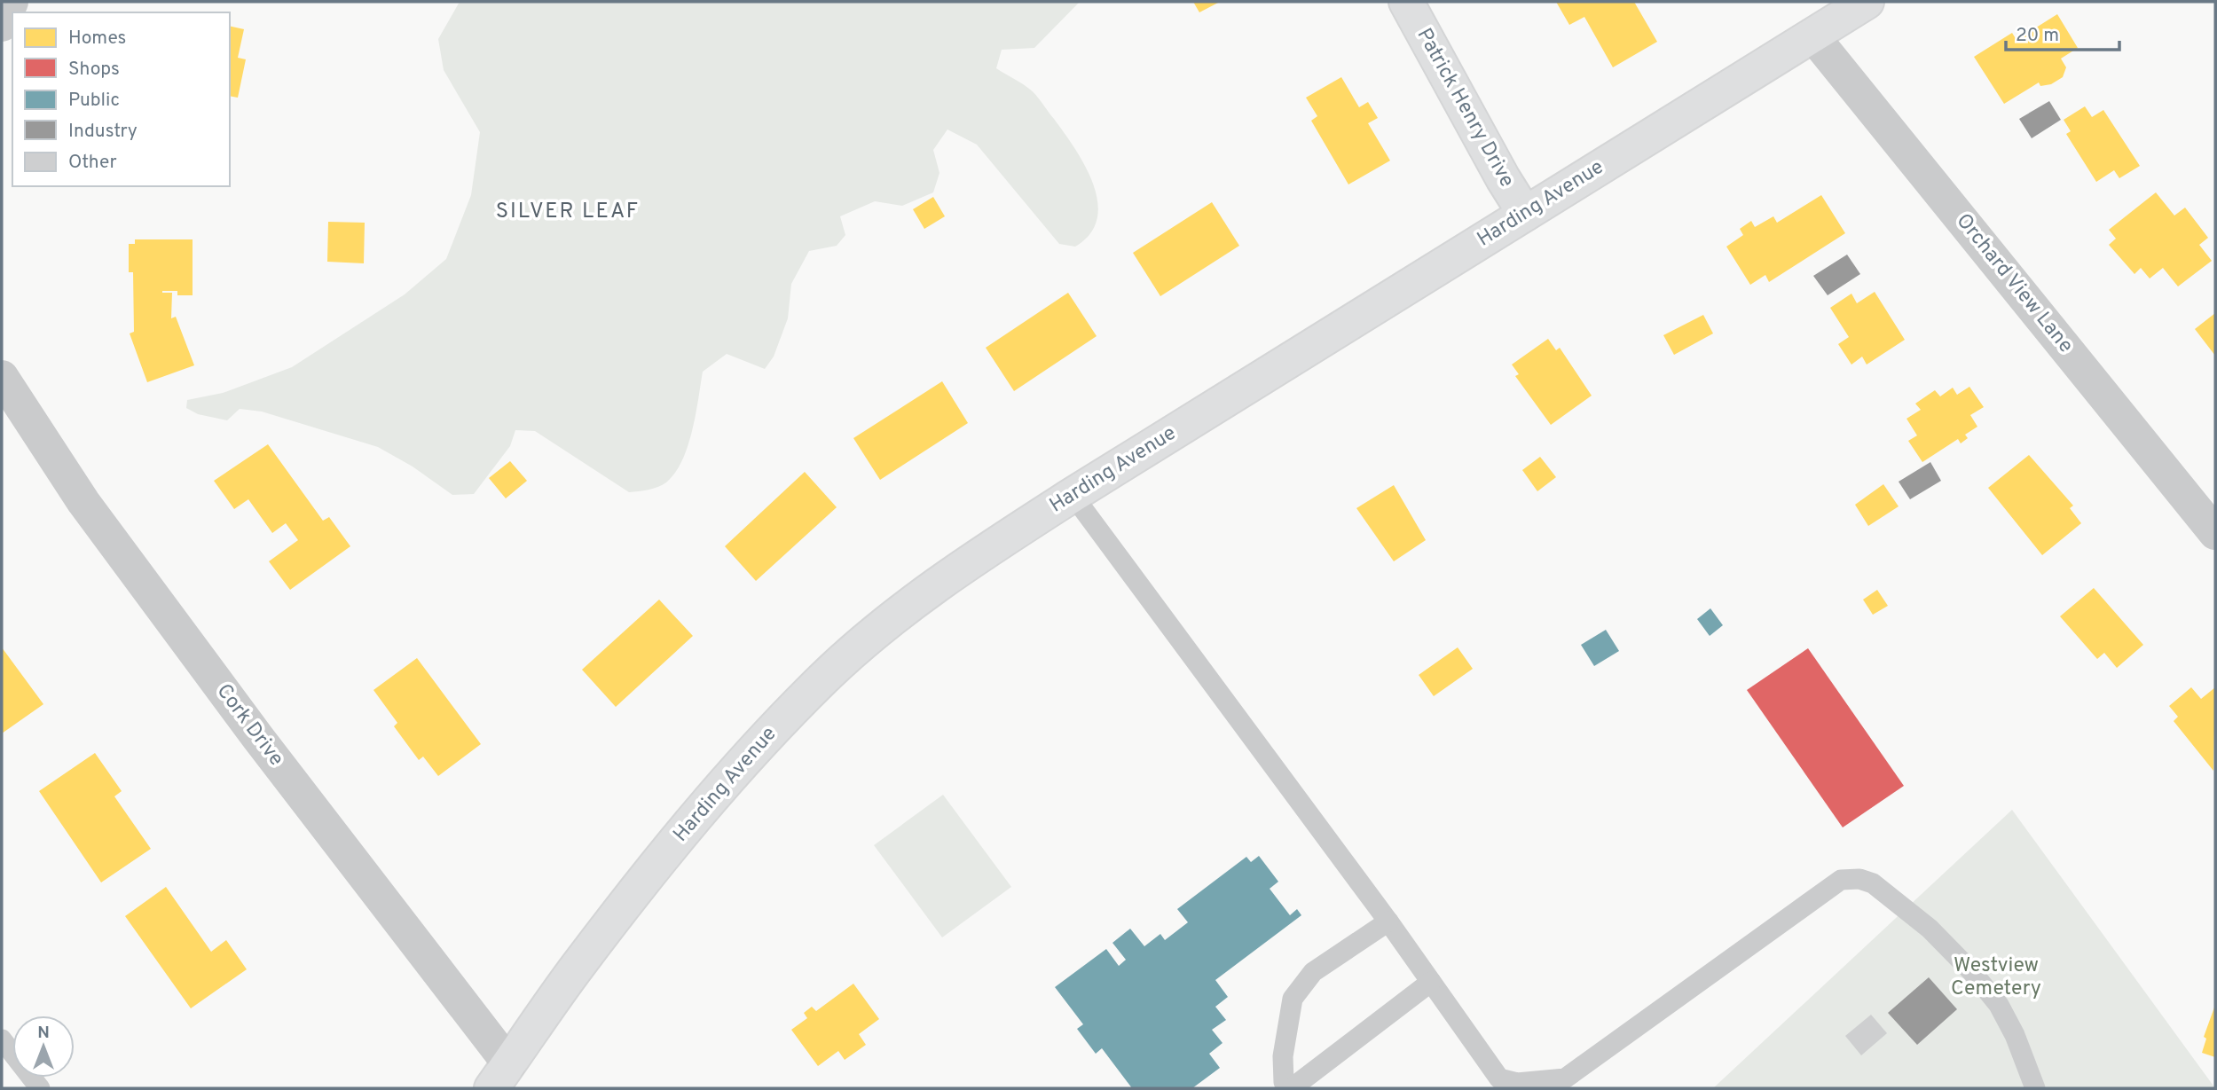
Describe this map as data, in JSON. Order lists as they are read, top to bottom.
{
  "streets": {
    "main road": ["Patrick Henry Drive", "Harding Avenue"],
    "street": ["Orchard View Lane", "Cork Drive"]
  },
  "crossings": [
    ["Patrick Henry Drive", "Harding Avenue"],
    ["Harding Avenue", "Orchard View Lane"],
    ["Harding Avenue", "Cork Drive"]
  ],
  "districts": ["SILVER LEAF"],
  "parks": ["Westview Cemetery"],
  "legend": [
    "Homes",
    "Shops",
    "Public",
    "Industry",
    "Other"
  ],
  "scale_bar": "20 m",
  "north": "top"
}
